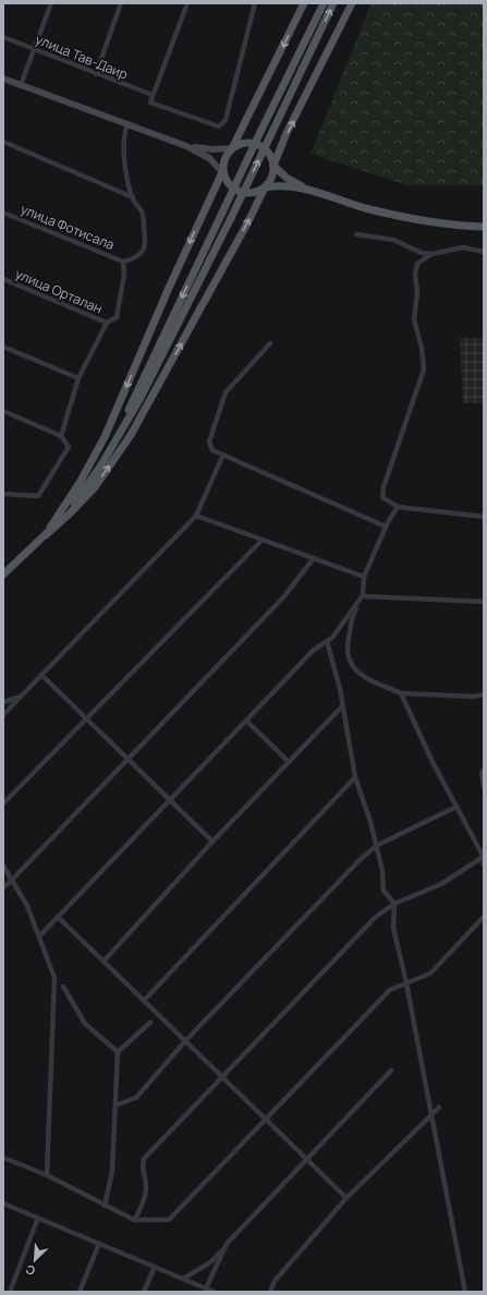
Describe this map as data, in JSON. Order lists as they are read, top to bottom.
{
  "streets": {
    "street": ["улица Тав-Даир", "улица Фотисала", "улица Орталан"]
  },
  "north": "bottom left"
}
